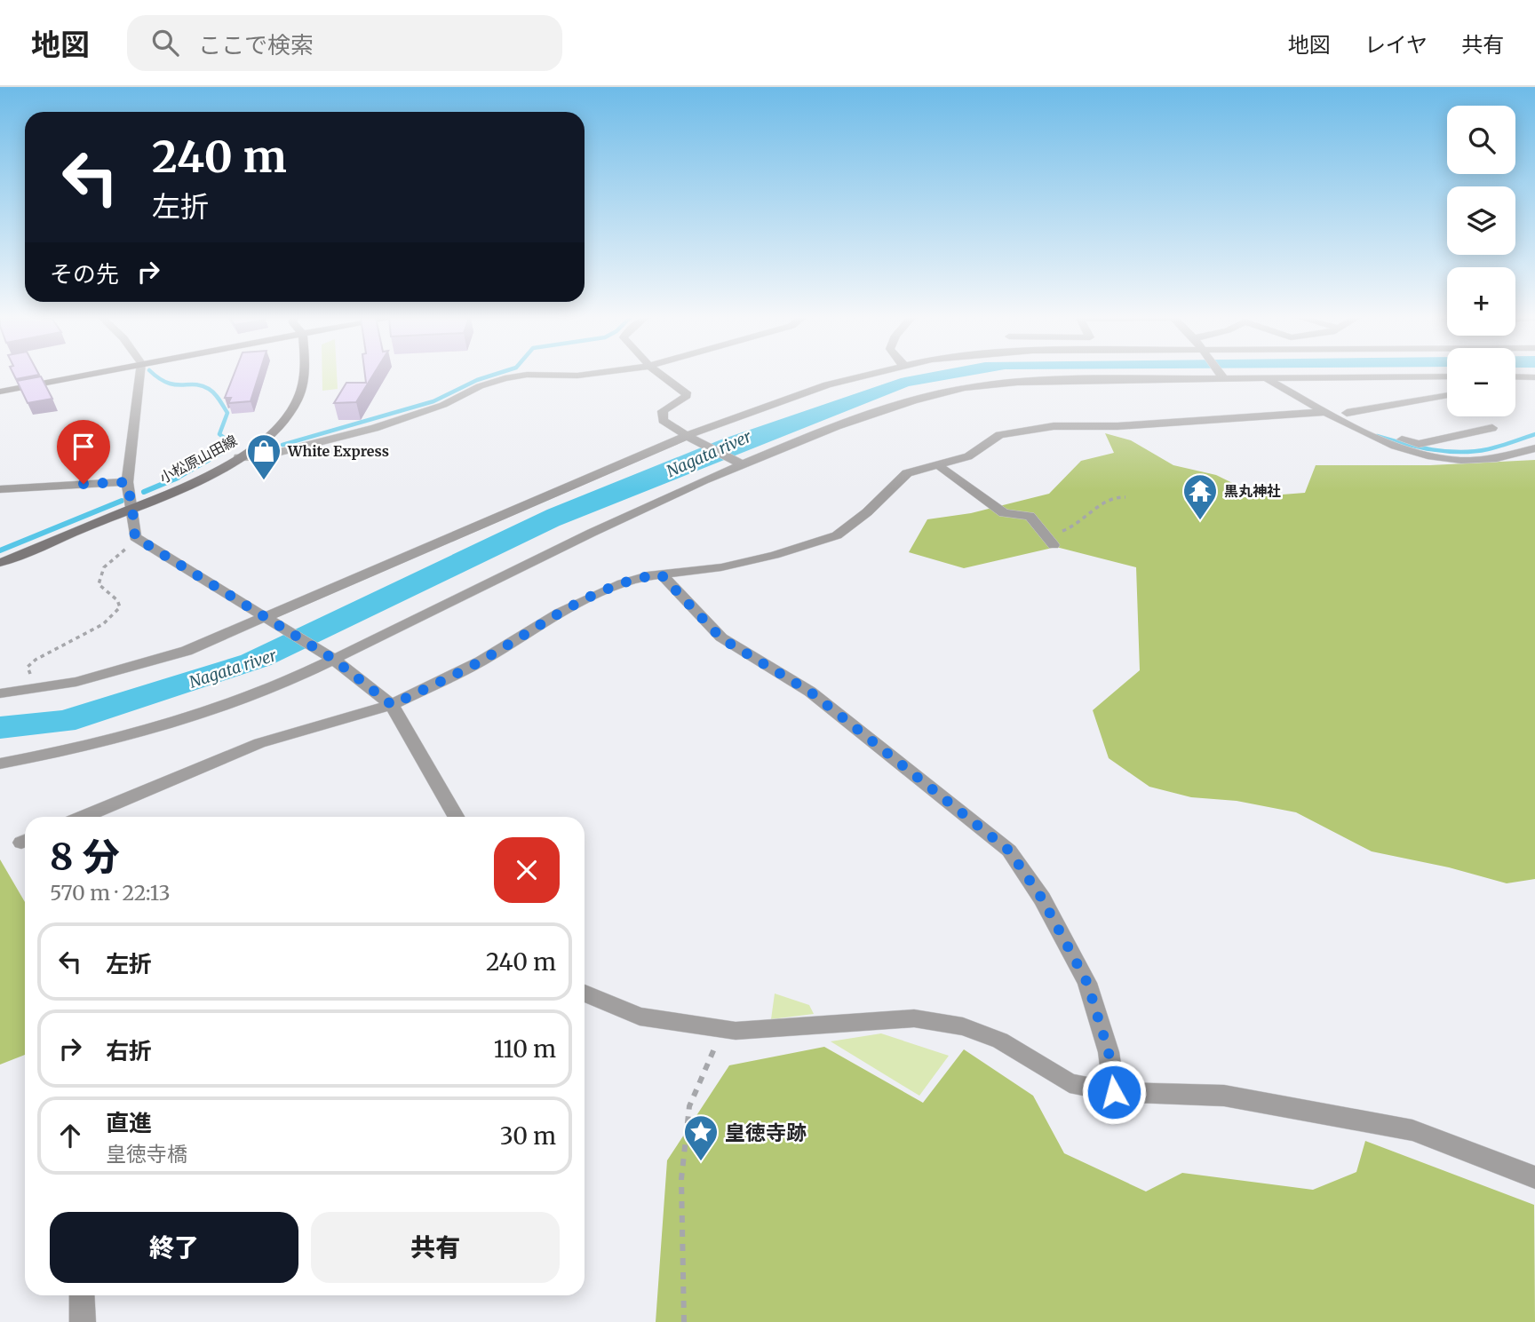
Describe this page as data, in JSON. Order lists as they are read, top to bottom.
{
  "streets": {
    "street": ["小松原山田線"]
  },
  "water": ["Nagata river"],
  "places": {
    "shop": ["White Express"],
    "temple": ["黒丸神社"],
    "place": ["皇徳寺跡"]
  },
  "page": {
    "header": "地図",
    "search": "ここで検索",
    "nav": ["地図", "レイヤ", "共有"],
    "map_buttons": ["+", "−"],
    "turn": ["240 m", "左折"],
    "then": "その先",
    "heading": ["8 分", "570 m · 22:13"],
    "list": [
      {
        "name": "左折",
        "value": "240 m"
      },
      {
        "name": "右折",
        "value": "110 m"
      },
      {
        "name": "直進",
        "note": "皇徳寺橋",
        "value": "30 m"
      }
    ],
    "buttons": ["終了", "共有"]
  }
}
